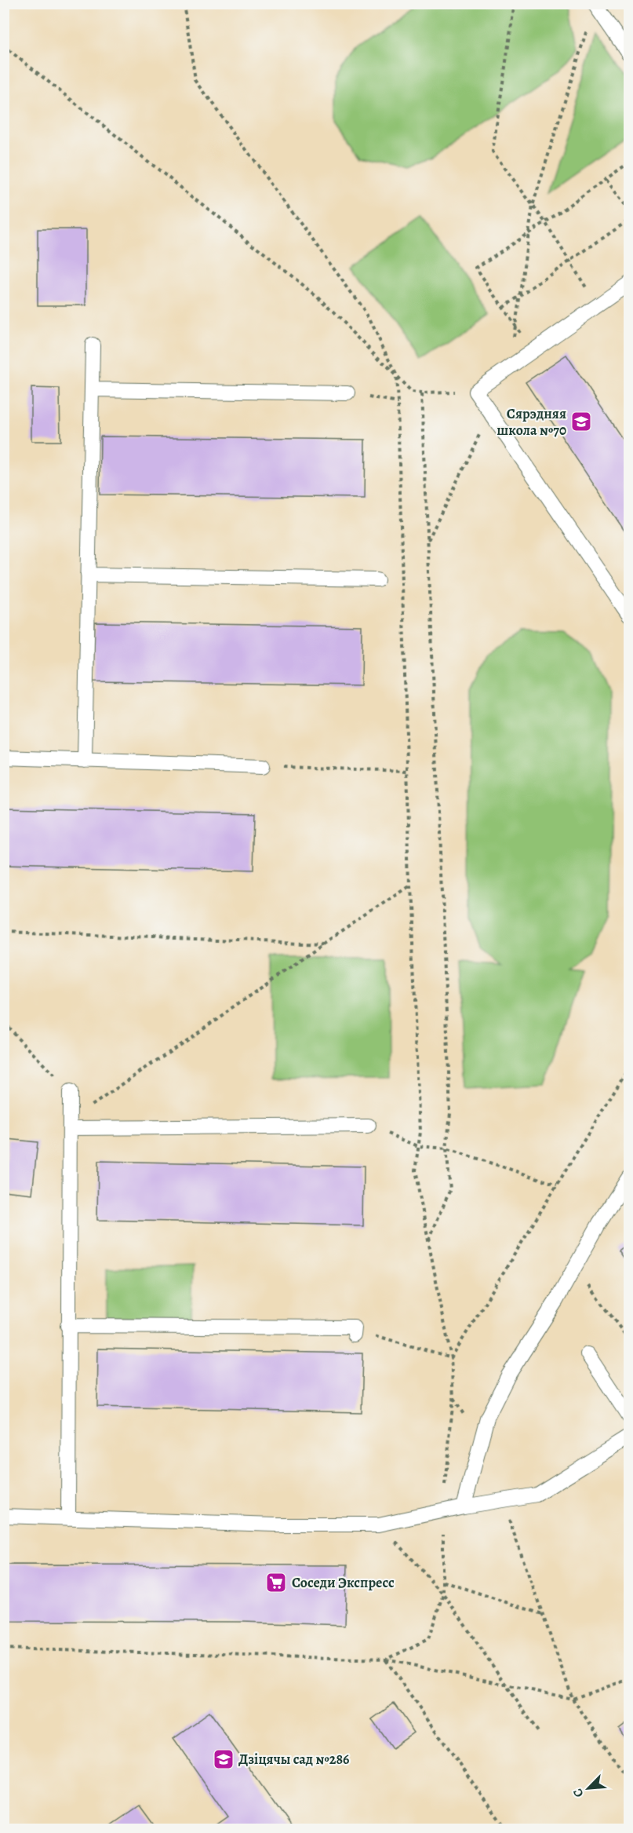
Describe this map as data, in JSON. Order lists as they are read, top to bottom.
{
  "places": {
    "school or university": ["Сярэдняя школа №70", "Дзіцячы сад №286"],
    "supermarket": ["Соседи Экспресс"]
  },
  "north": "bottom left"
}
